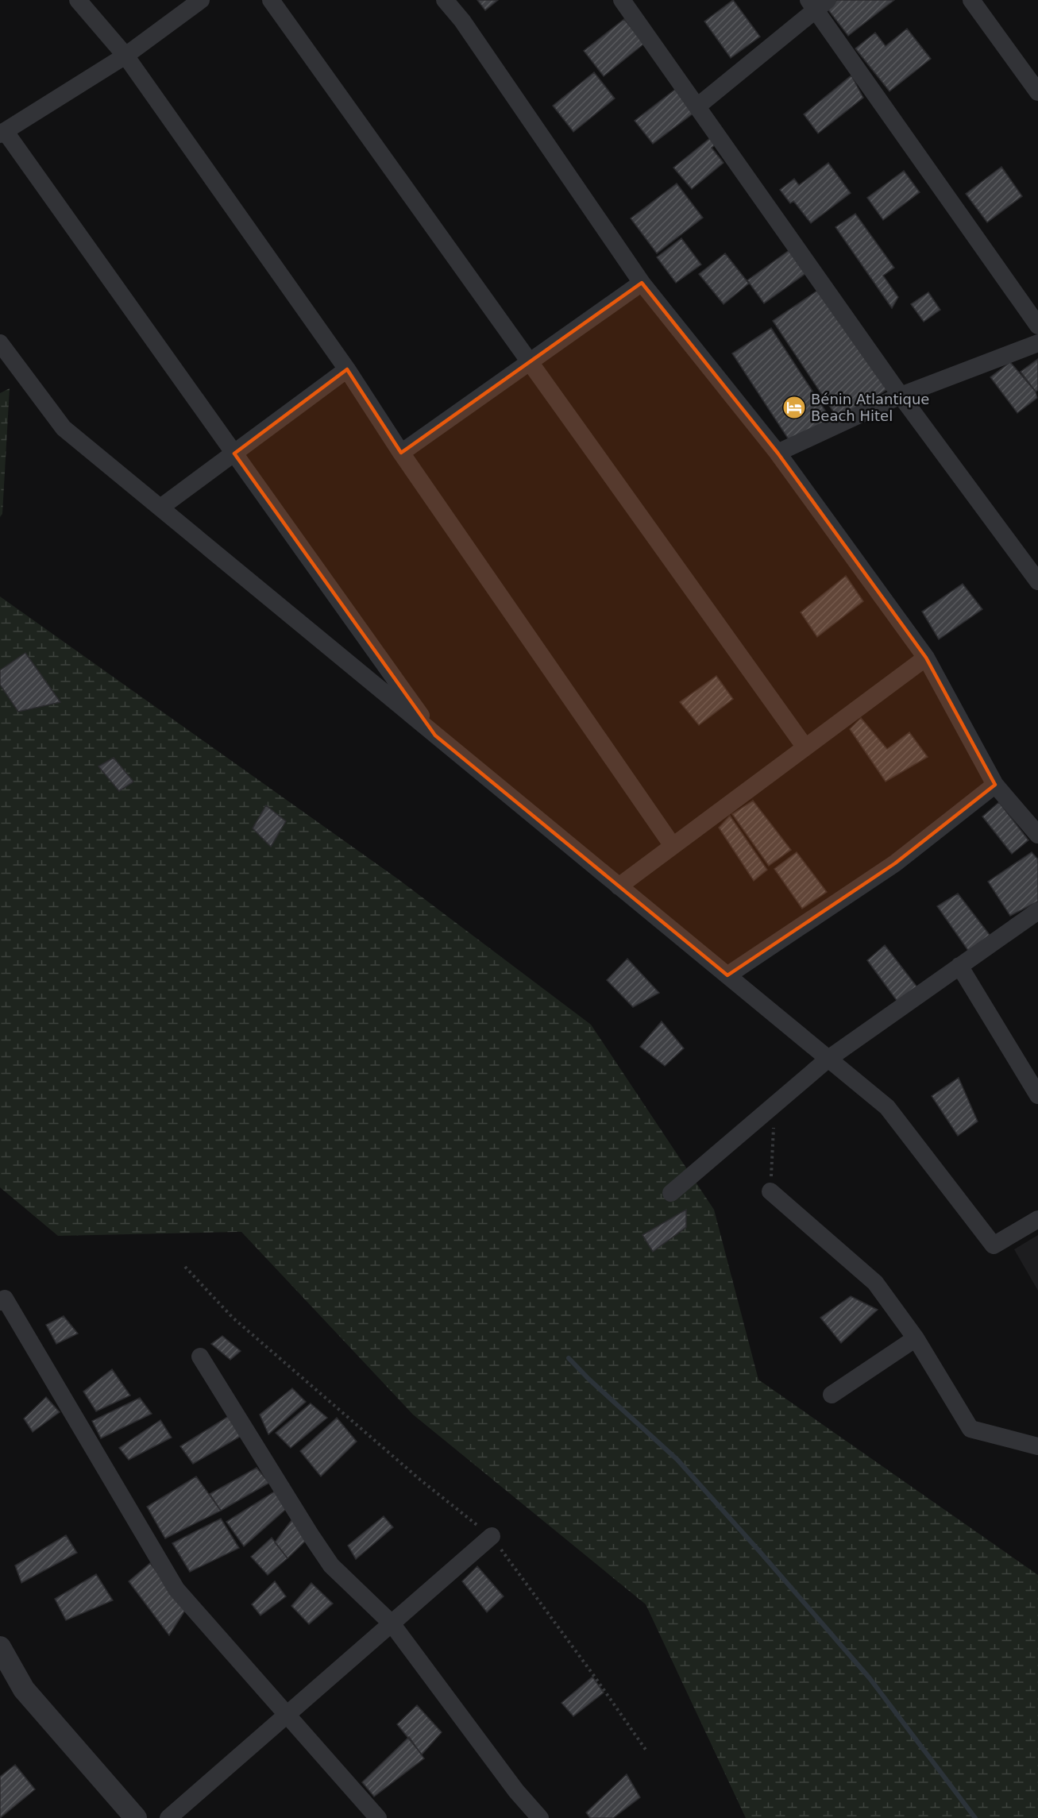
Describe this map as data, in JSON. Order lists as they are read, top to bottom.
{
  "places": {
    "hotel": ["Bénin Atlantique Beach Hitel"]
  }
}
